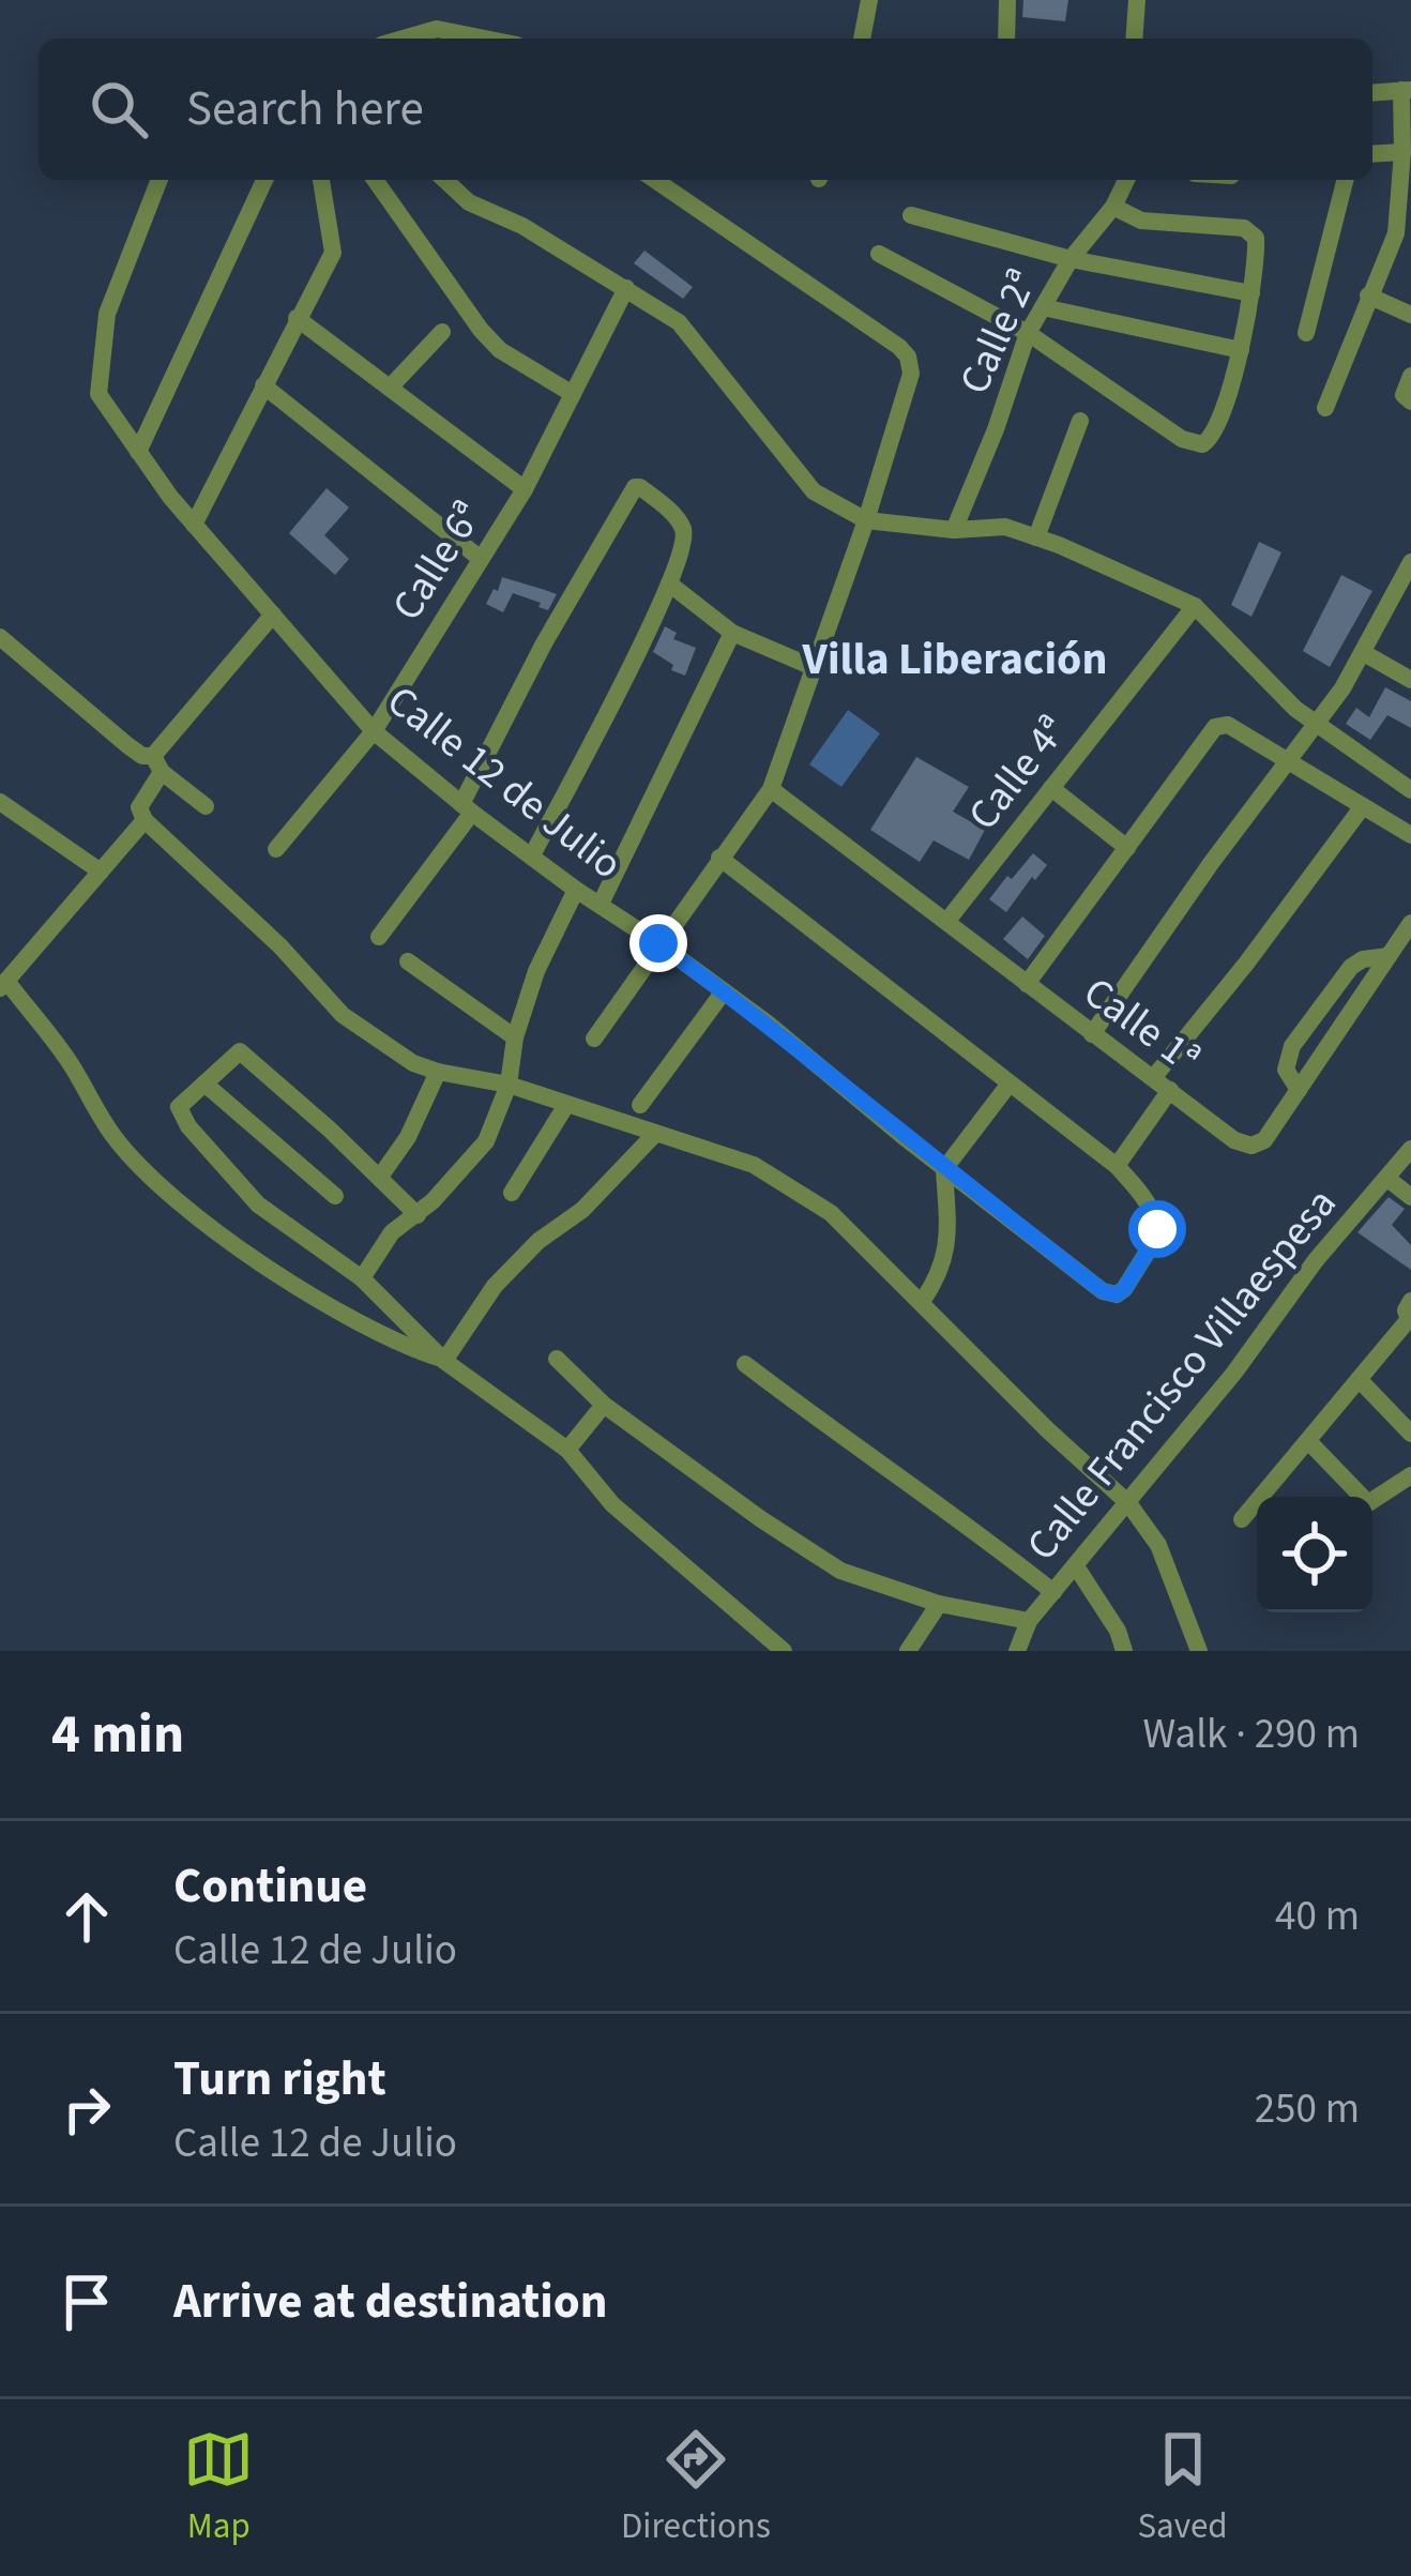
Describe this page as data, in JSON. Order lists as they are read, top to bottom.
{
  "streets": {
    "street": [
      "Calle 2ª",
      "Calle 6ª",
      "Calle 4ª",
      "Calle 12 de Julio",
      "Calle 1ª",
      "Calle Francisco Villaespesa"
    ]
  },
  "crossings": [
    ["Calle 6ª", "Calle 12 de Julio"],
    ["Calle 4ª", "Calle 1ª"]
  ],
  "districts": ["Villa Liberación"],
  "page": {
    "search": "Search here",
    "heading": ["4 min", "Walk · 290 m"],
    "list": [
      ["Continue", "Calle 12 de Julio", "40 m"],
      ["Turn right", "Calle 12 de Julio", "250 m"],
      "Arrive at destination"
    ],
    "nav": ["Map", "Directions", "Saved"]
  }
}
